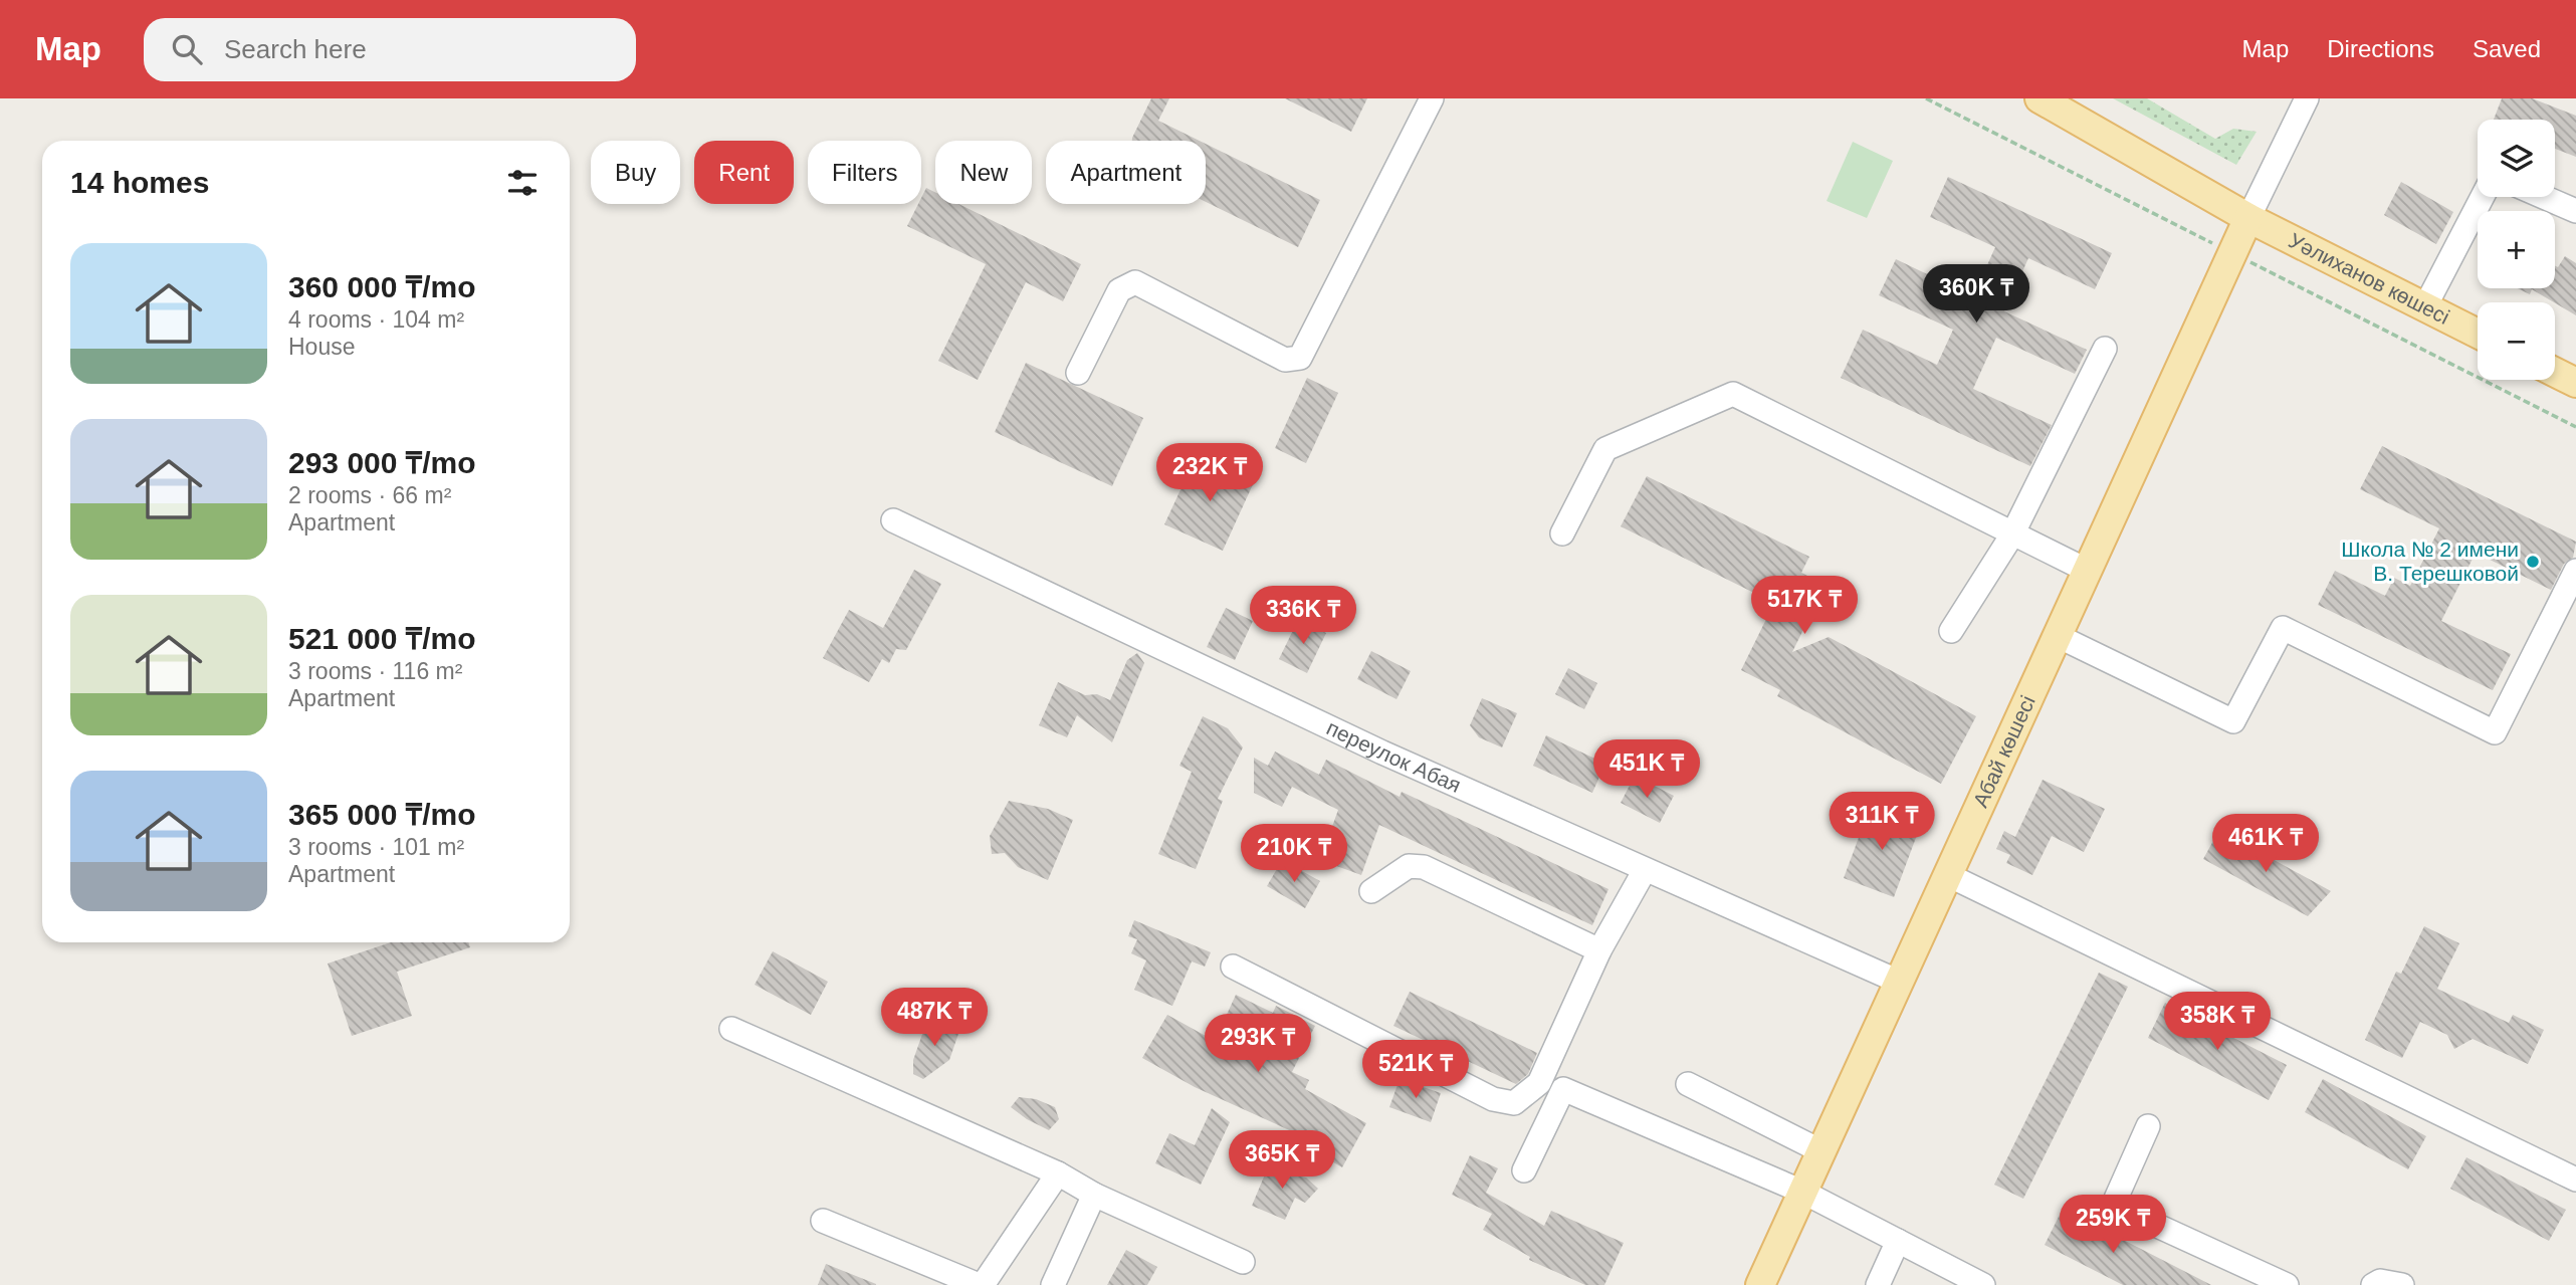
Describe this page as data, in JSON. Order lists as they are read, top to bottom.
{
  "streets": {
    "main road": ["Уәлиханов көшесі", "Абай көшесі"],
    "street": ["переулок Абая"]
  },
  "crossings": [
    ["Уәлиханов көшесі", "Абай көшесі"],
    ["Абай көшесі", "переулок Абая"]
  ],
  "places": ["Школа № 2 имени В. Терешковой"],
  "page": {
    "header": "Map",
    "search": "Search here",
    "nav": ["Map", "Directions", "Saved"],
    "map_buttons": ["+", "−"],
    "chip": [
      "Buy",
      "Rent",
      "Filters",
      "New",
      "Apartment"
    ],
    "heading": "14 homes",
    "list": [
      {
        "name": "360 000 ₸/mo",
        "note": "4 rooms · 104 m² · House"
      },
      {
        "name": "293 000 ₸/mo",
        "note": "2 rooms · 66 m² · Apartment"
      },
      {
        "name": "521 000 ₸/mo",
        "note": "3 rooms · 116 m² · Apartment"
      },
      {
        "name": "365 000 ₸/mo",
        "note": "3 rooms · 101 m² · Apartment"
      }
    ],
    "price": [
      "360K ₸",
      "232K ₸",
      "517K ₸",
      "336K ₸",
      "451K ₸",
      "311K ₸",
      "461K ₸",
      "210K ₸",
      "487K ₸",
      "358K ₸",
      "293K ₸",
      "521K ₸",
      "365K ₸",
      "259K ₸"
    ]
  }
}
